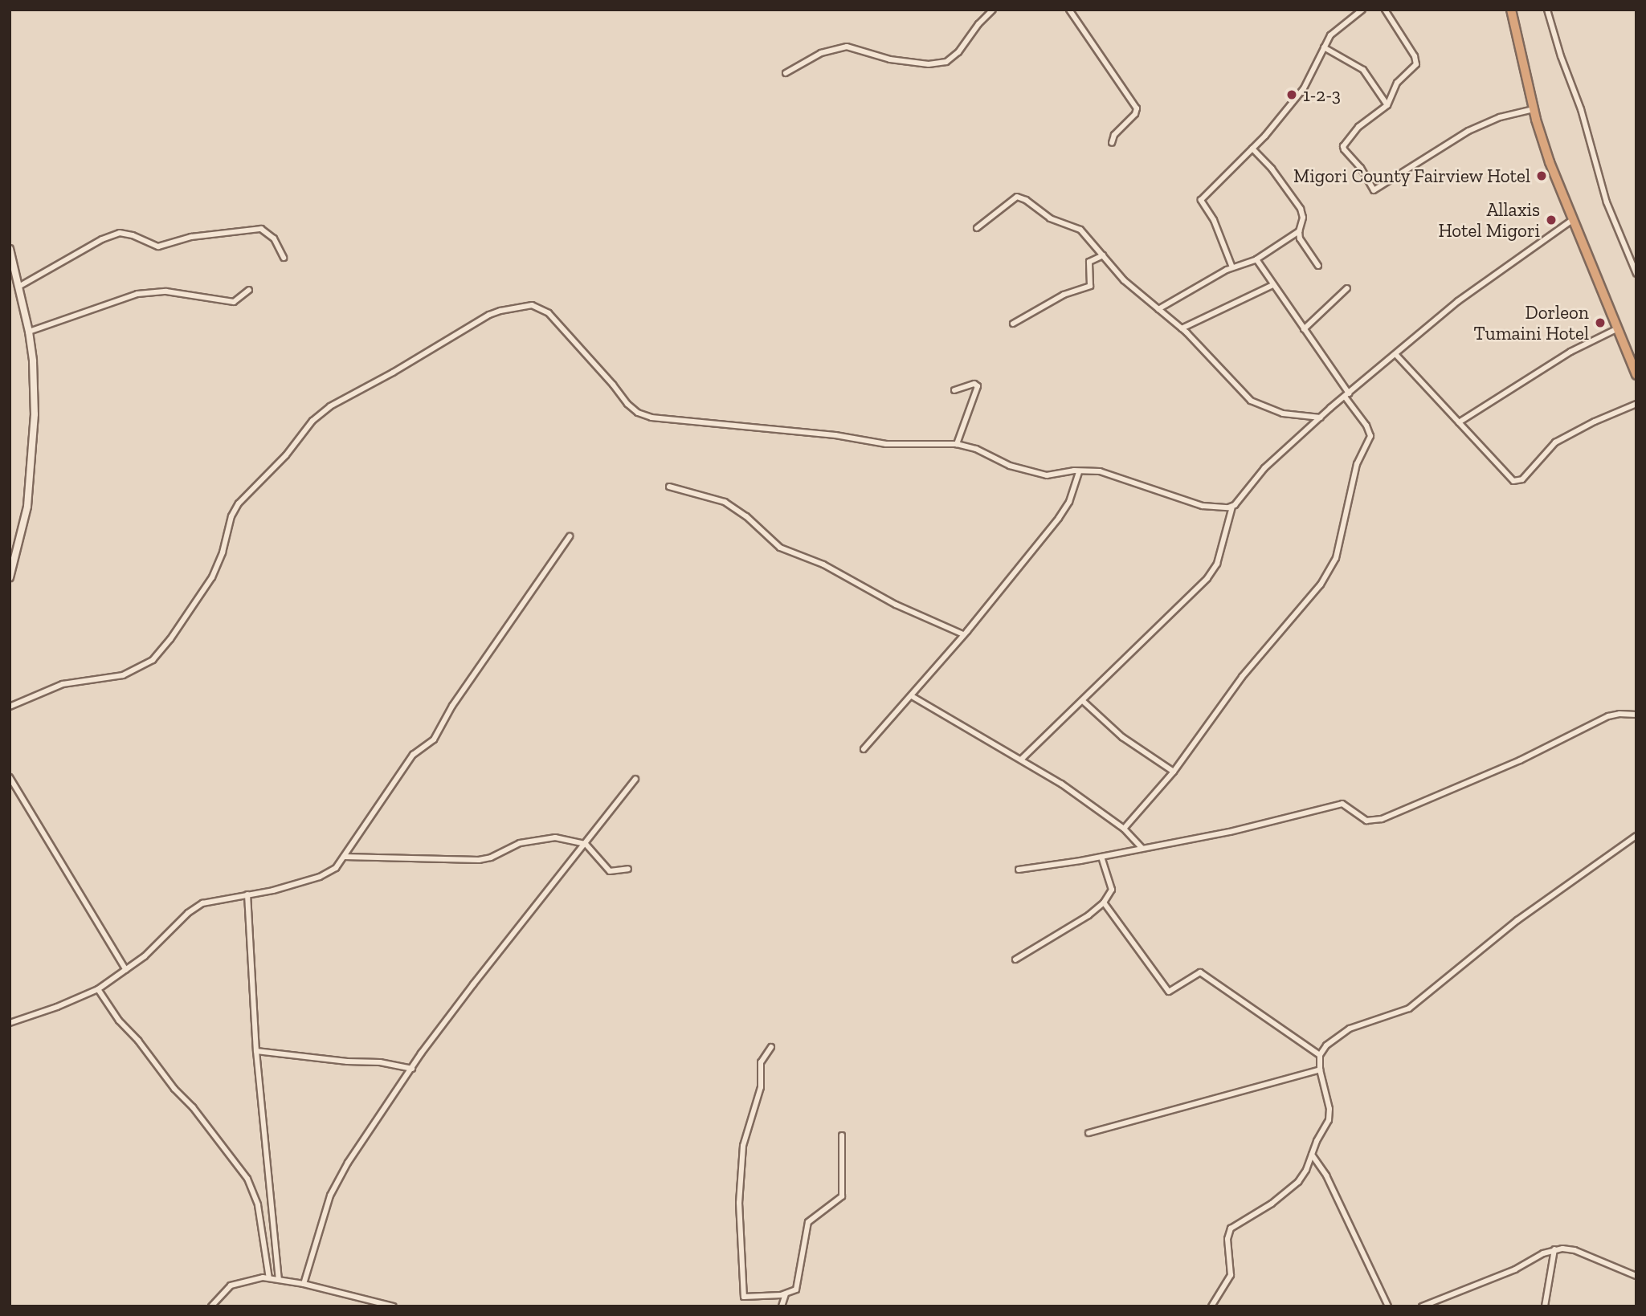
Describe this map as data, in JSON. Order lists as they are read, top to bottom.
{
  "places": [
    "1-2-3",
    "Migori County Fairview Hotel",
    "Allaxis Hotel Migori",
    "Dorleon Tumaini Hotel"
  ]
}
